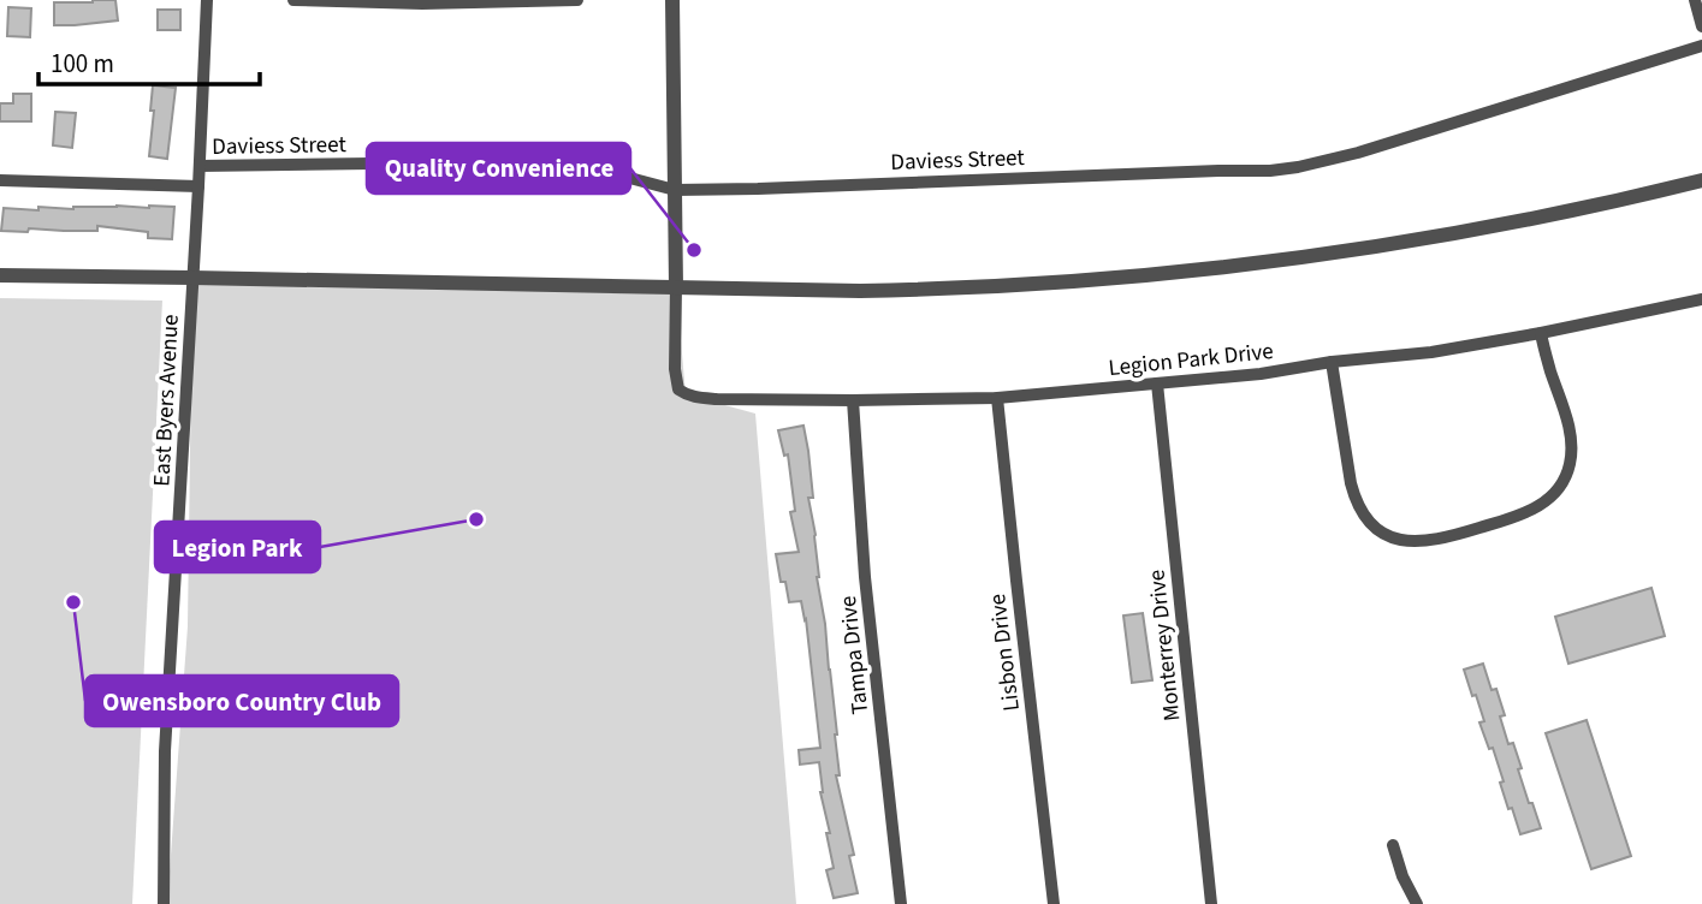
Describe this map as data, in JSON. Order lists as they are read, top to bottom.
{
  "streets": {
    "street": [
      "Daviess Street",
      "Legion Park Drive",
      "East Byers Avenue",
      "Monterrey Drive",
      "Lisbon Drive",
      "Tampa Drive"
    ]
  },
  "crossings": [
    ["Daviess Street", "East Byers Avenue"],
    ["Legion Park Drive", "Monterrey Drive"],
    ["Legion Park Drive", "Lisbon Drive"],
    ["Legion Park Drive", "Tampa Drive"]
  ],
  "places": ["Quality Convenience", "Legion Park", "Owensboro Country Club"],
  "scale_bar": "100 m"
}
